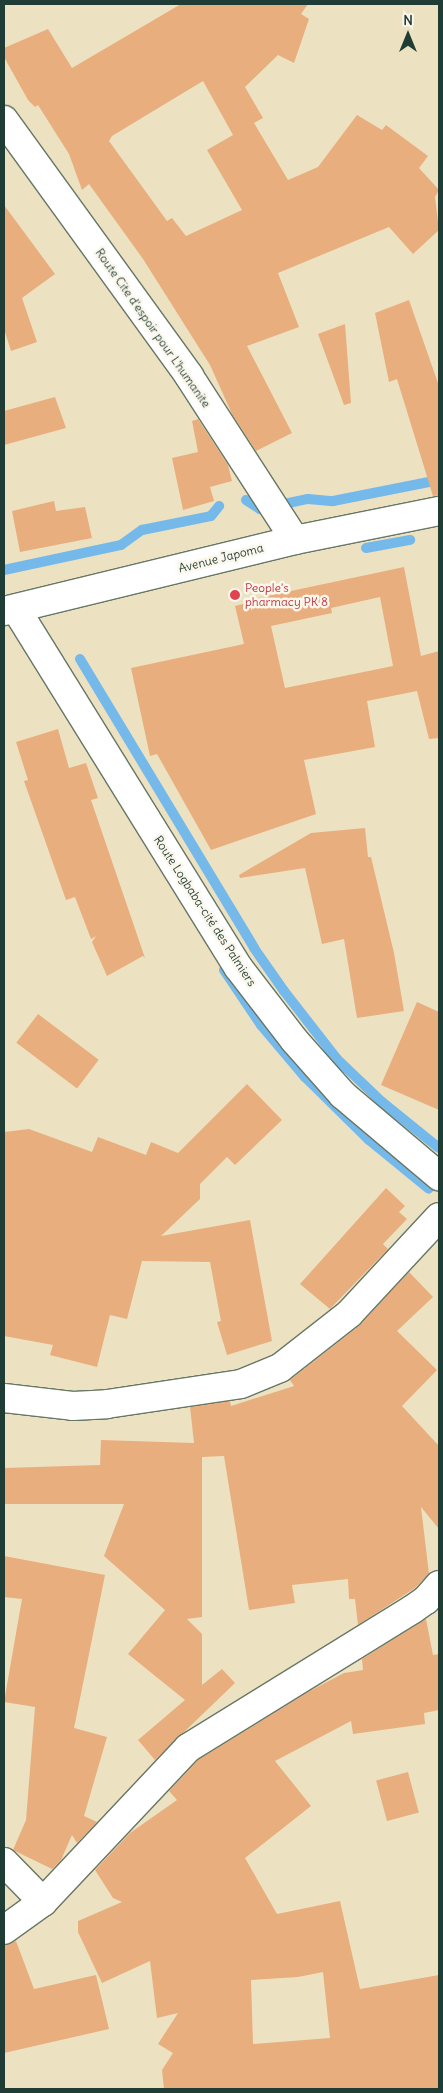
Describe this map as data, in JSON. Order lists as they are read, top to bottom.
{
  "streets": {
    "street": ["Route Cite d'espoir pour L'humanite", "Avenue Japoma", "Route Logbaba-cité des Palmiers"]
  },
  "crossings": [
    ["Route Cite d'espoir pour L'humanite", "Avenue Japoma"],
    ["Avenue Japoma", "Route Logbaba-cité des Palmiers"]
  ],
  "places": ["People's pharmacy PK 8"],
  "north": "top"
}
